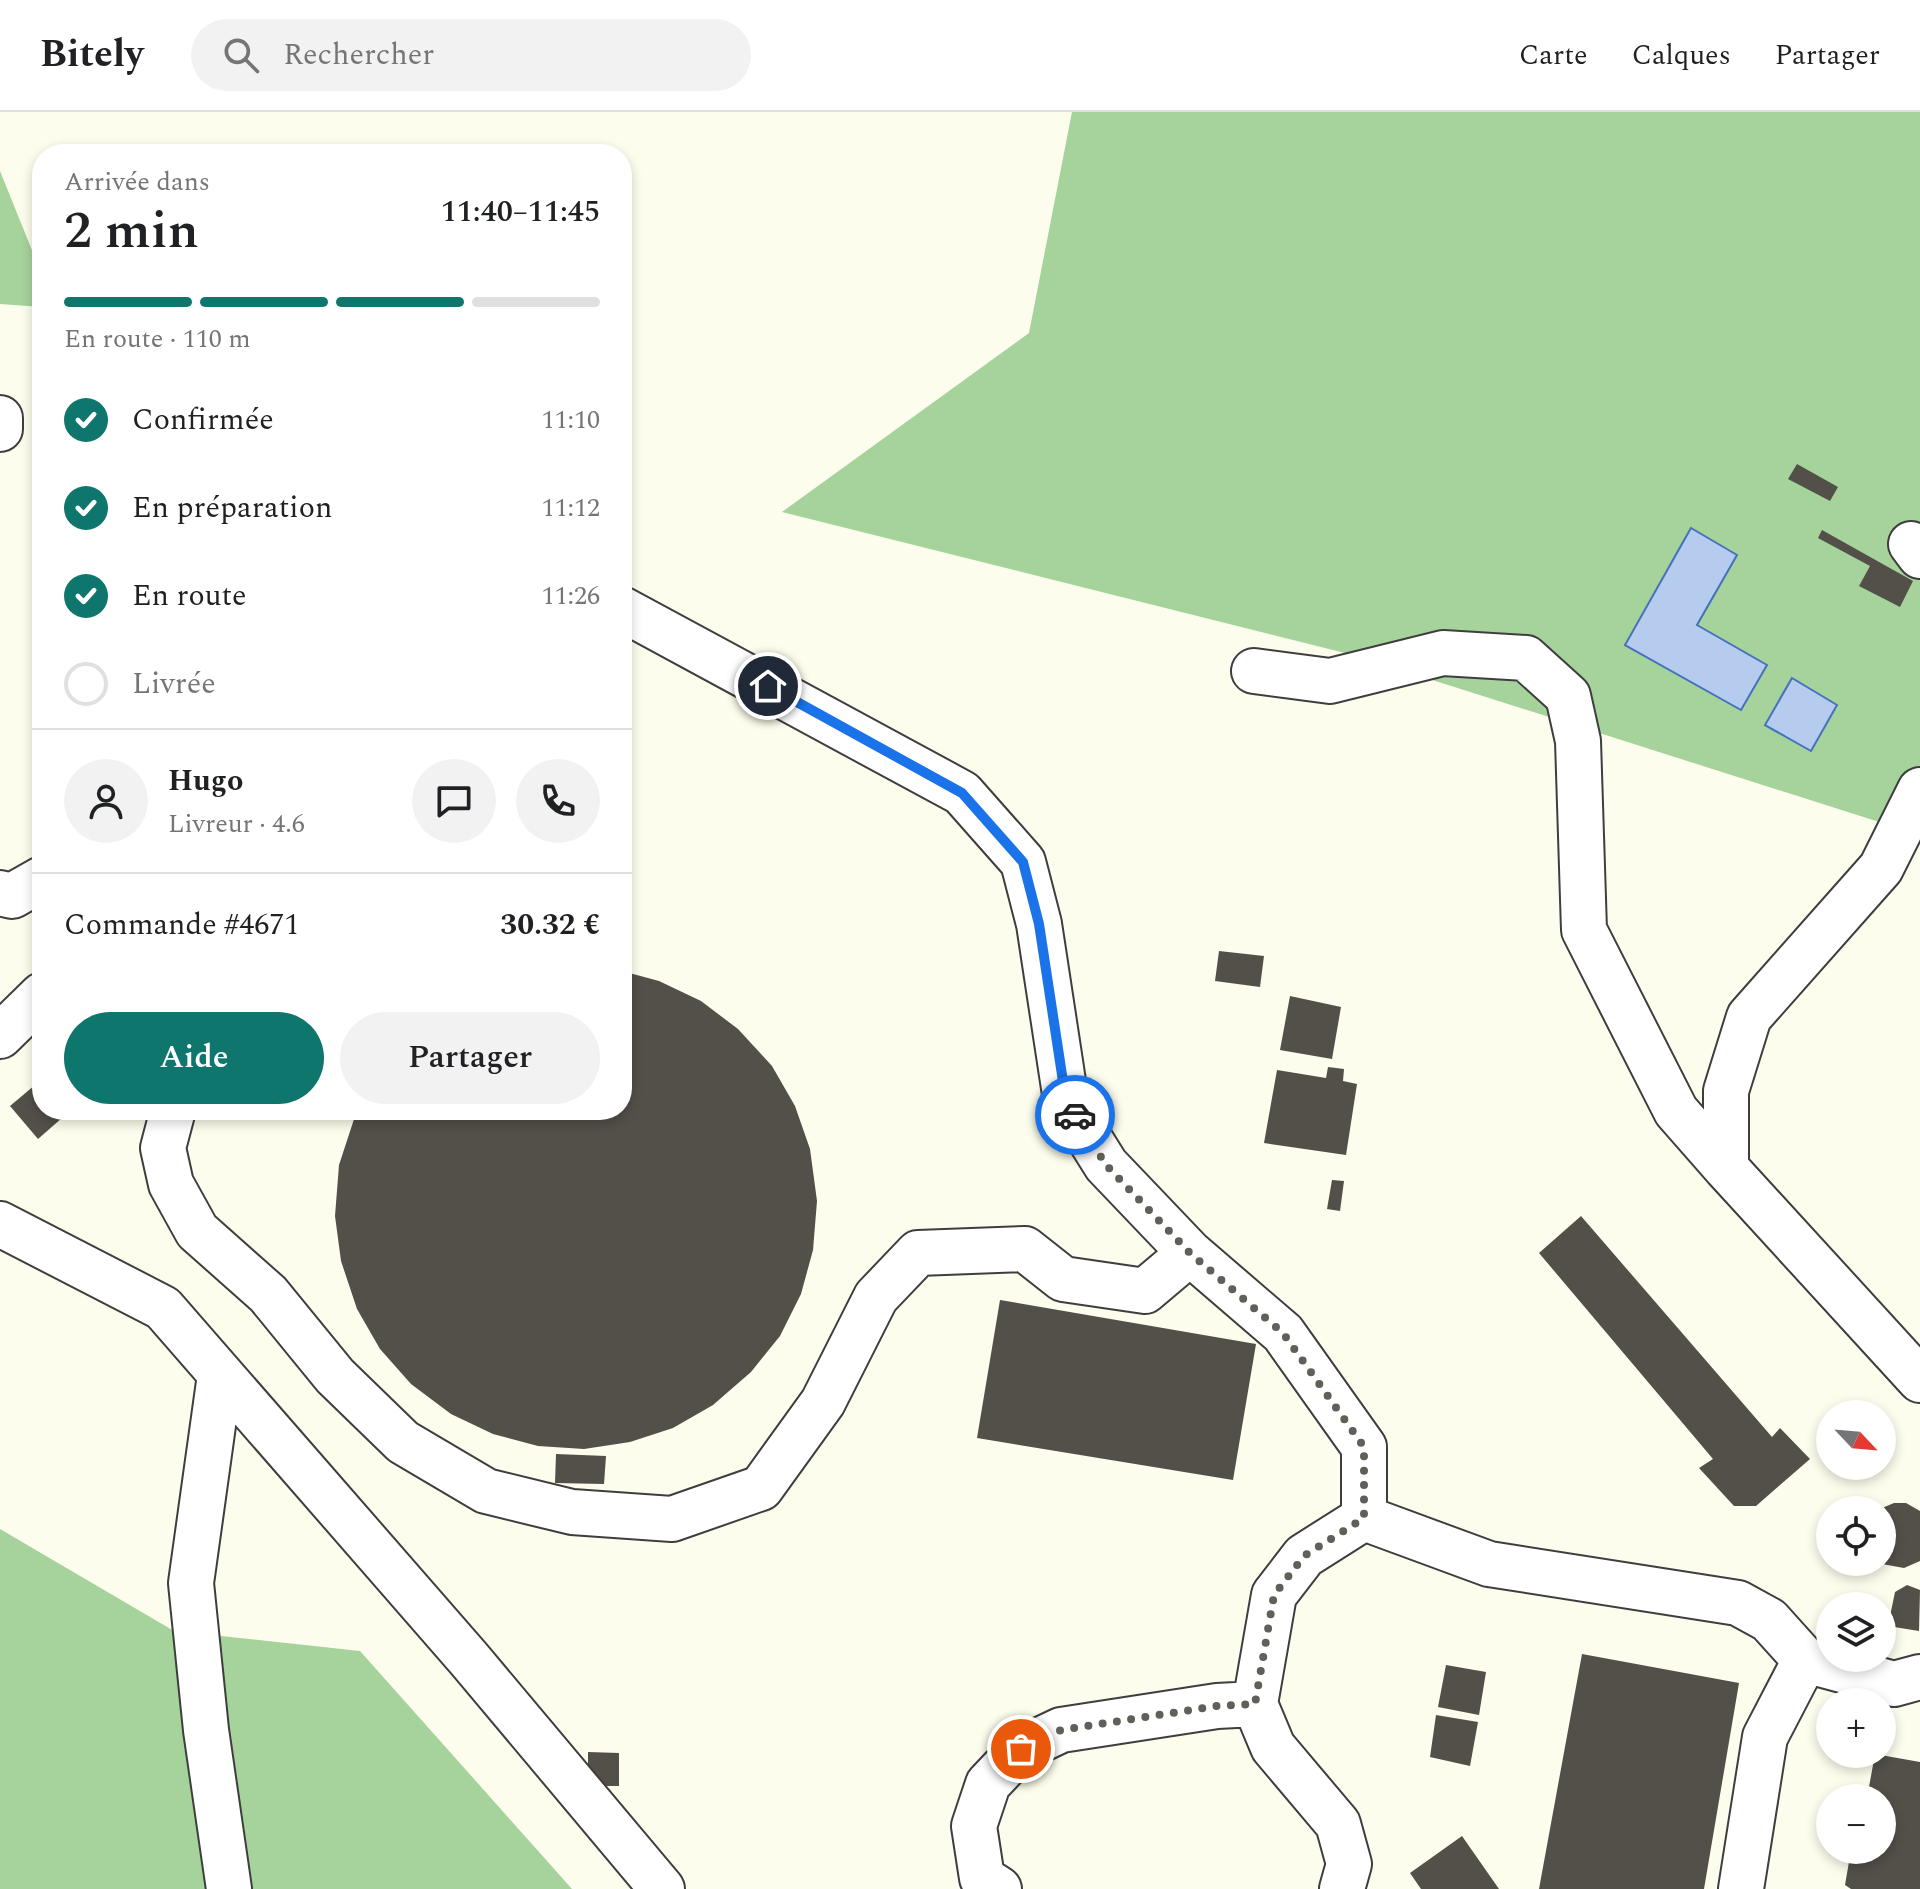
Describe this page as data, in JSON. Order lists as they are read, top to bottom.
{
  "north": "bottom right",
  "page": {
    "header": "Bitely",
    "search": "Rechercher",
    "nav": ["Carte", "Calques", "Partager"],
    "heading": ["2 min", "Arrivée dans", "11:40–11:45"],
    "panel": [
      "Hugo",
      "Livreur · 4.6",
      "Commande #4671",
      "30.32 €"
    ],
    "bar": "En route · 110 m",
    "list": [
      ["Confirmée", "11:10"],
      ["En préparation", "11:12"],
      ["En route", "11:26"],
      "Livrée"
    ],
    "buttons": ["Aide", "Partager"],
    "map_buttons": ["+", "−"]
  }
}
